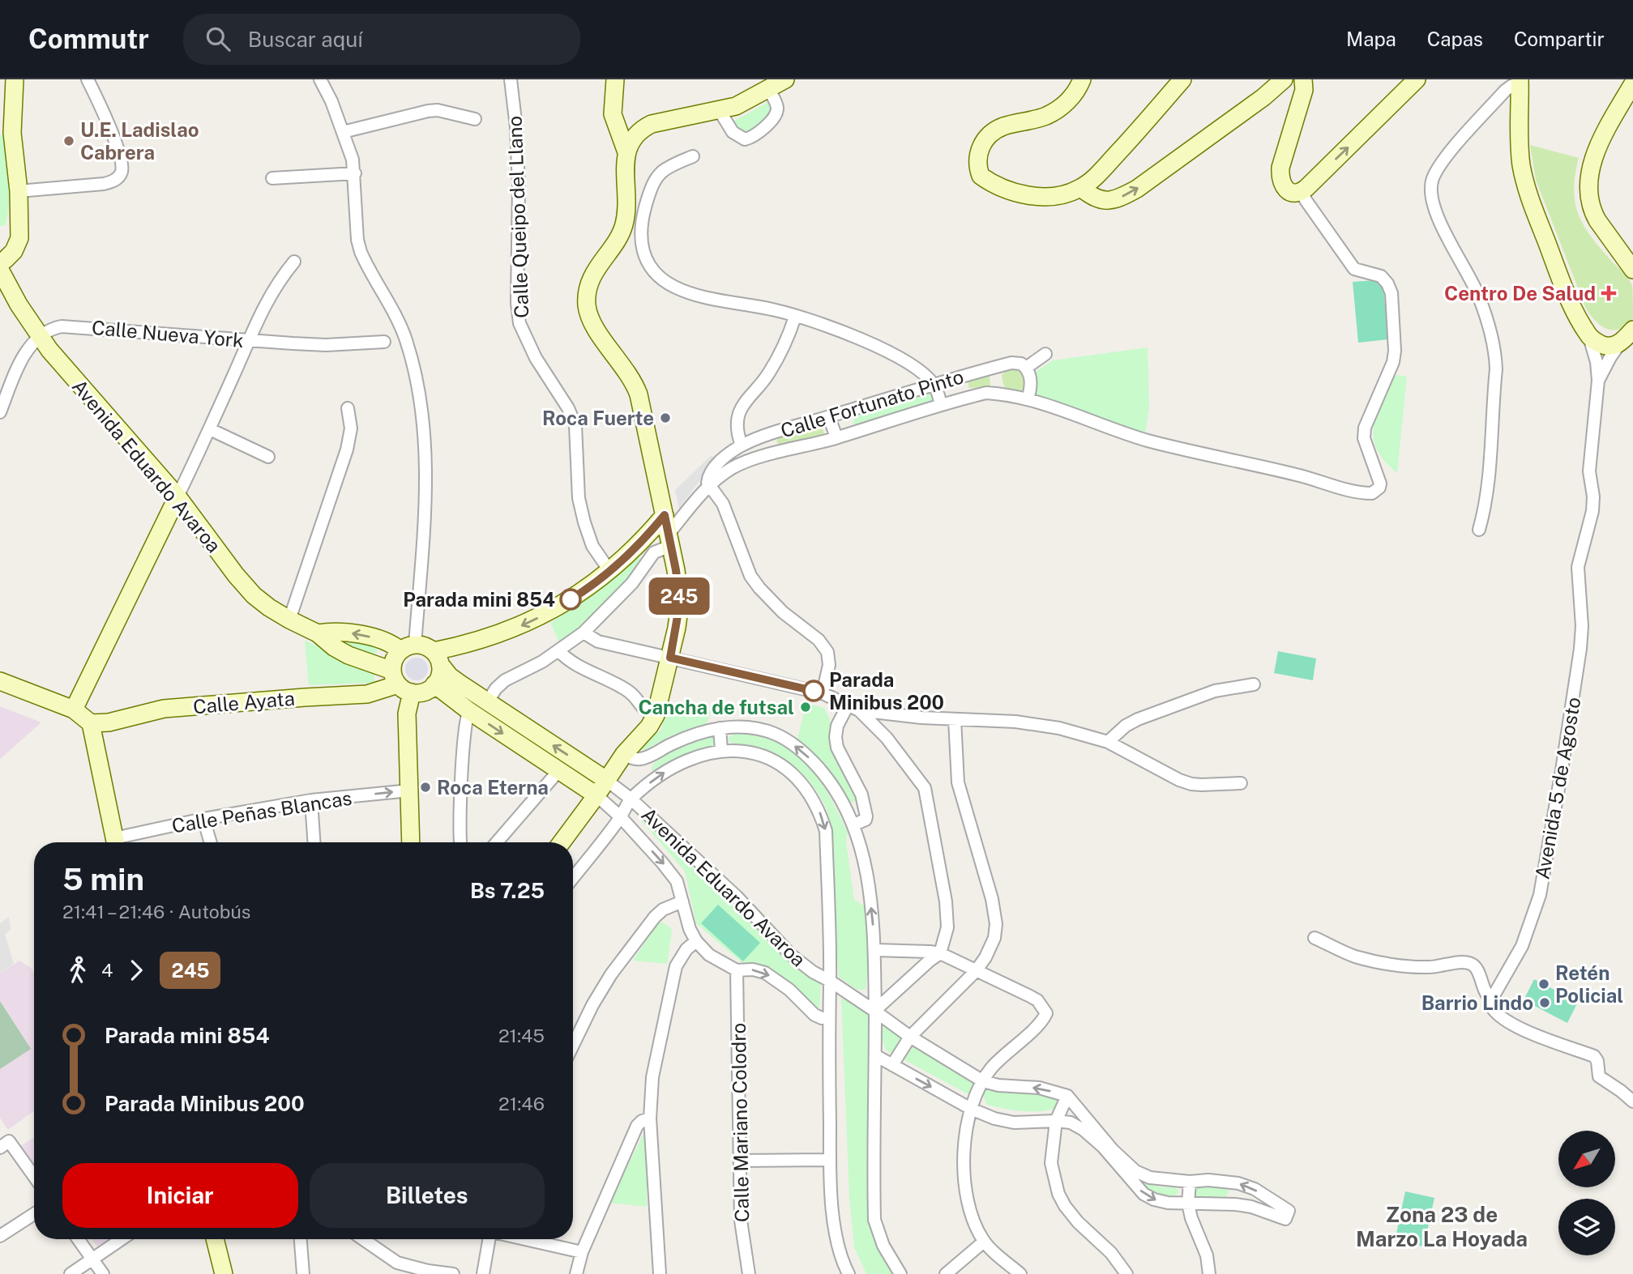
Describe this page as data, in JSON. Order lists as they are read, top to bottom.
{
  "streets": {
    "main road": ["Avenida Eduardo Avaroa", "Calle Ayata"],
    "street": [
      "Calle Queipo del Llano",
      "Calle Nueva York",
      "Calle Fortunato Pinto",
      "Avenida 5 de Agosto",
      "Calle Peñas Blancas",
      "Calle Mariano Colodro"
    ]
  },
  "crossings": [
    ["Calle Nueva York", "Avenida Eduardo Avaroa"],
    ["Calle Fortunato Pinto", "Avenida Eduardo Avaroa"],
    ["Avenida Eduardo Avaroa", "Calle Ayata"],
    ["Avenida Eduardo Avaroa", "Calle Mariano Colodro"]
  ],
  "districts": ["Zona 23 de Marzo La Hoyada"],
  "places": {
    "other": [
      "U.E. Ladislao Cabrera",
      "Roca Fuerte",
      "Parada mini 854",
      "Parada Minibus 200",
      "Cancha de futsal",
      "Roca Eterna",
      "Retén Policial",
      "Barrio Lindo"
    ],
    "health": ["Centro De Salud"]
  },
  "lines": ["bus line 245"],
  "north": "bottom left",
  "page": {
    "header": "Commutr",
    "search": "Buscar aquí",
    "nav": ["Mapa", "Capas", "Compartir"],
    "on_map": "245",
    "heading": ["5 min", "21:41 – 21:46 · Autobús", "Bs 7.25"],
    "legs": ["4", "245"],
    "list": [
      {
        "name": "Parada mini 854",
        "value": "21:45"
      },
      {
        "name": "Parada Minibus 200",
        "value": "21:46"
      }
    ],
    "buttons": ["Iniciar", "Billetes"]
  }
}
